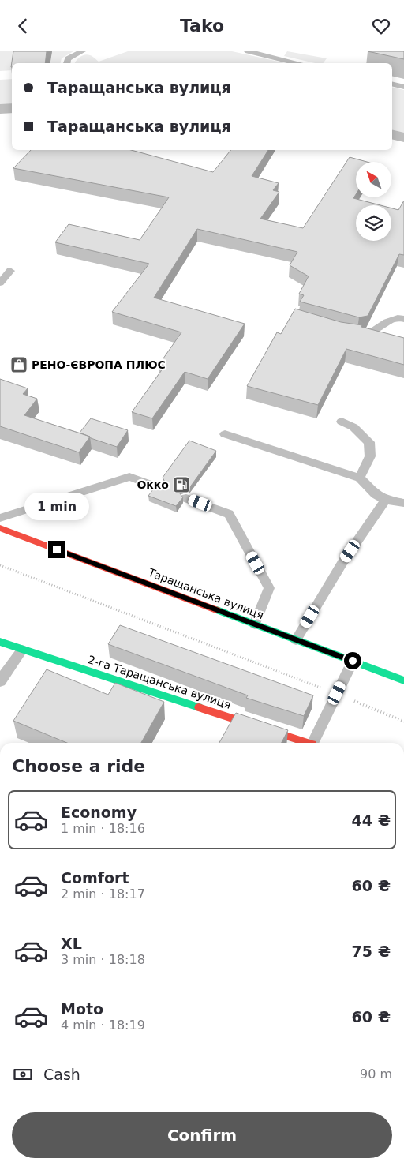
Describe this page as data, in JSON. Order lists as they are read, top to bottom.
{
  "streets": {
    "main road": ["Таращанська вулиця", "2-га Таращанська вулиця"]
  },
  "places": {
    "shop": ["РЕНО-ЄВРОПА ПЛЮС"],
    "fuel station": ["Окко"]
  },
  "north": "top left",
  "page": {
    "header": "Tako",
    "banner": ["Таращанська вулиця", "Таращанська вулиця"],
    "bubble": "1 min",
    "heading": "Choose a ride",
    "list": [
      {
        "name": "Economy",
        "note": "1 min · 18:16",
        "value": "44 ₴"
      },
      {
        "name": "Comfort",
        "note": "2 min · 18:17",
        "value": "60 ₴"
      },
      {
        "name": "XL",
        "note": "3 min · 18:18",
        "value": "75 ₴"
      },
      {
        "name": "Moto",
        "note": "4 min · 18:19",
        "value": "60 ₴"
      }
    ],
    "pay": ["Cash", "90 m"],
    "buttons": "Confirm"
  }
}
